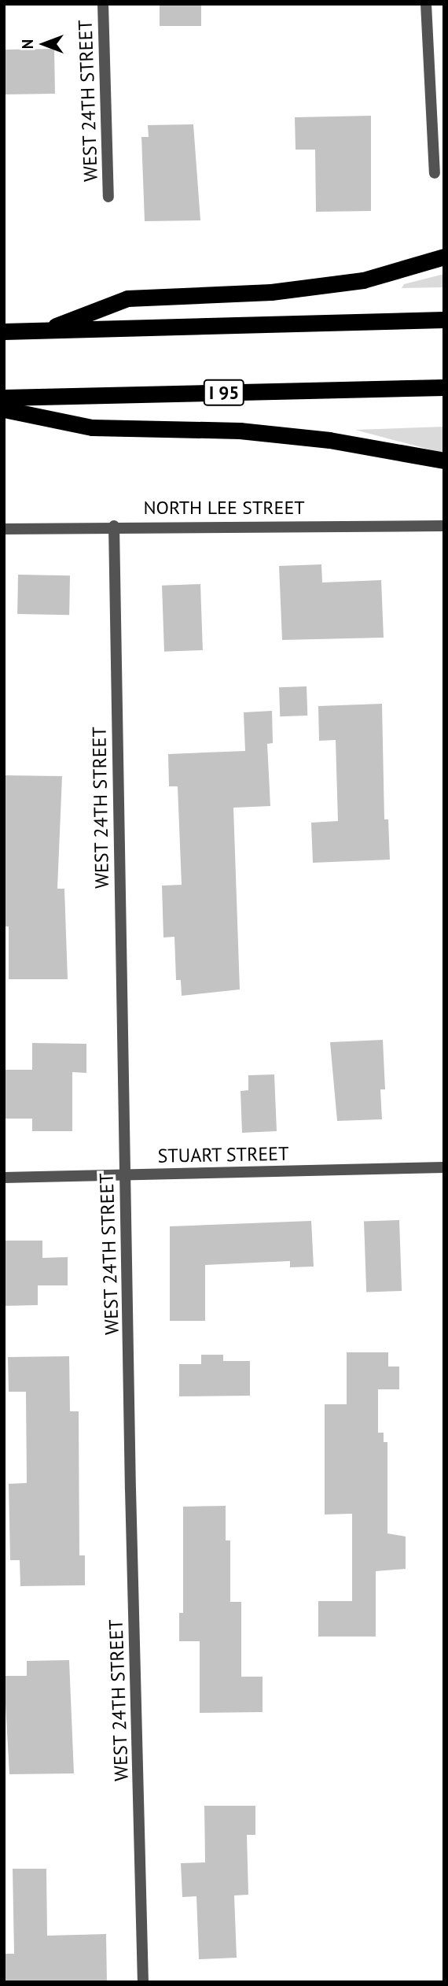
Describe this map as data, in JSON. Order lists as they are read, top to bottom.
{
  "streets": {
    "highway": ["I 95"],
    "street": ["WEST 24TH STREET", "NORTH LEE STREET", "STUART STREET"]
  },
  "crossings": [
    ["WEST 24TH STREET", "NORTH LEE STREET"],
    ["WEST 24TH STREET", "STUART STREET"]
  ],
  "north": "left"
}
